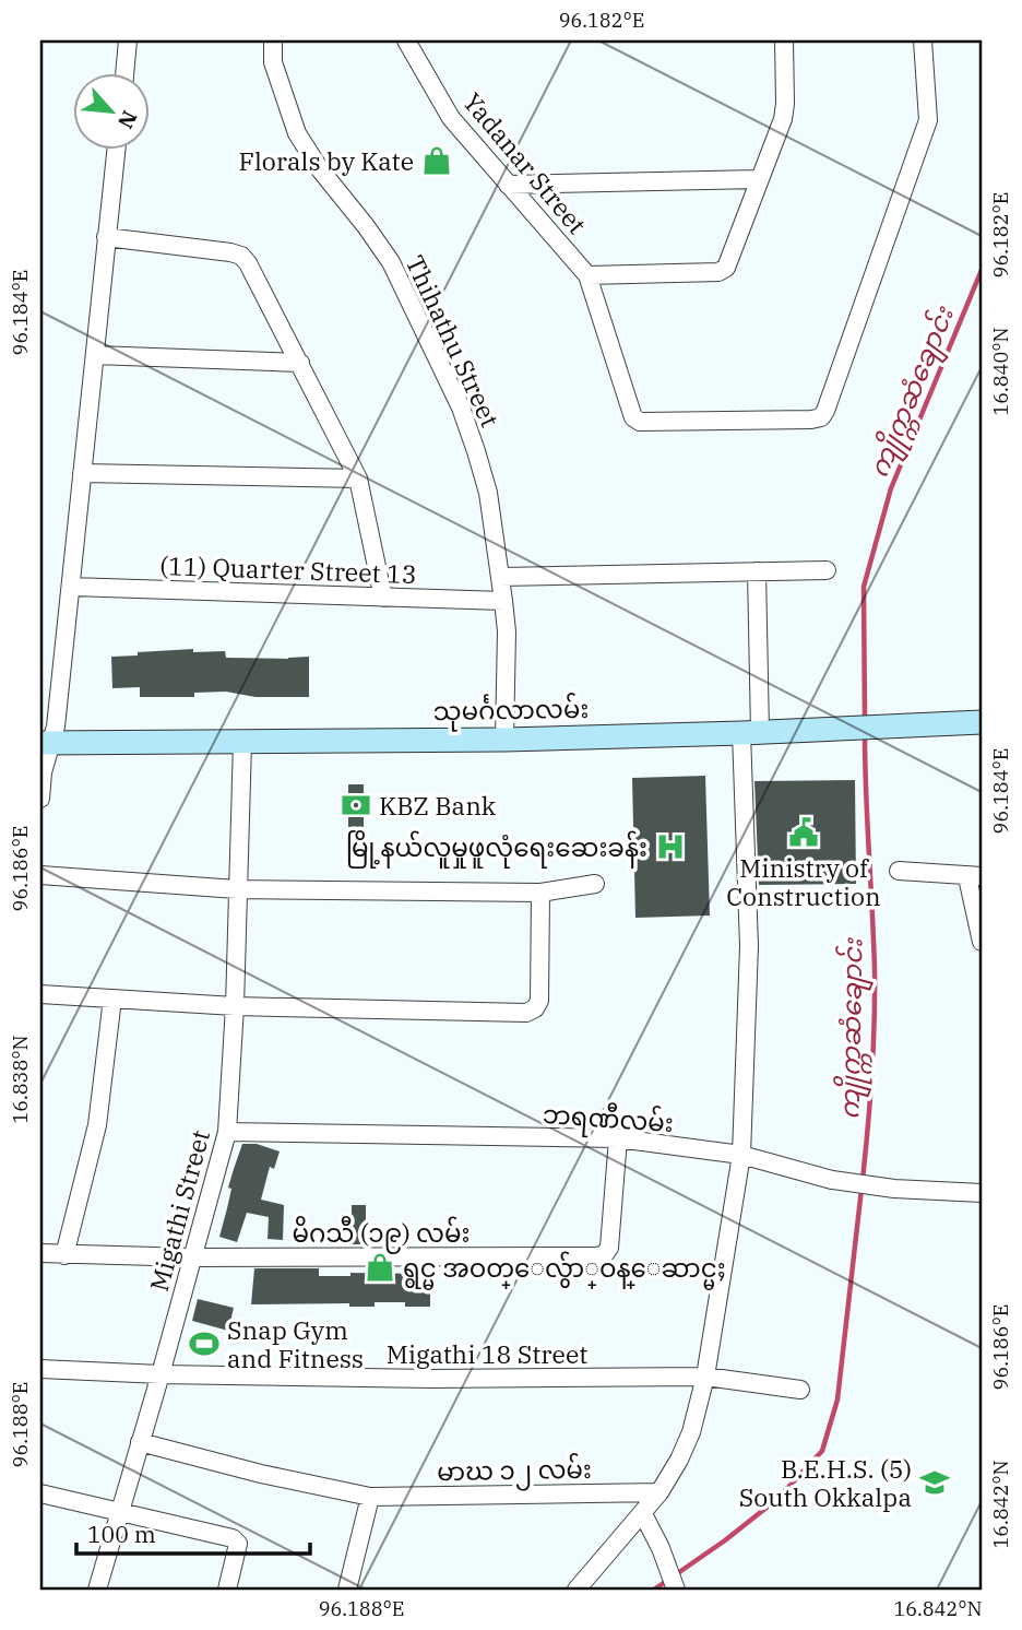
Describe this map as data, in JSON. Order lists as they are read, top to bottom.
{
  "streets": {
    "main road": ["သုမင်္ဂလာလမ်း"],
    "street": [
      "Yadanar Street",
      "Thihathu Street",
      "(11) Quarter Street 13",
      "ဘရဏီလမ်း",
      "Migathi Street",
      "မိဂသီ (၁၉) လမ်း",
      "Migathi 18 Street",
      "မာဃ ၁၂ လမ်း"
    ]
  },
  "crossings": [
    ["Thihathu Street", "(11) Quarter Street 13"],
    ["Thihathu Street", "သုမင်္ဂလာလမ်း"],
    ["သုမင်္ဂလာလမ်း", "Migathi Street"],
    ["ဘရဏီလမ်း", "Migathi Street"],
    ["ဘရဏီလမ်း", "မိဂသီ (၁၉) လမ်း"],
    ["Migathi Street", "မိဂသီ (၁၉) လမ်း"],
    ["Migathi Street", "Migathi 18 Street"],
    ["Migathi Street", "မာဃ ၁၂ လမ်း"]
  ],
  "water": ["ကျိုက္ကဆံချောင်း"],
  "places": {
    "shop": ["Florals by Kate", "ရွင္မ အဝတ္ေလွ်ာ္ဝန္ေဆာင္မႈ"],
    "bank": ["KBZ Bank"],
    "public building": ["Ministry of Construction"],
    "hospital": ["မြို့နယ်လူမှုဖူလုံရေးဆေးခန်း"],
    "sports": ["Snap Gym and Fitness"],
    "school or university": ["B.E.H.S. (5) South Okkalpa"]
  },
  "scale_bar": "100 m",
  "north": "bottom right",
  "coordinates": [
    "96.182°E",
    "96.184°E",
    "16.840°N",
    "96.186°E",
    "16.838°N",
    "96.188°E",
    "16.842°N"
  ]
}
